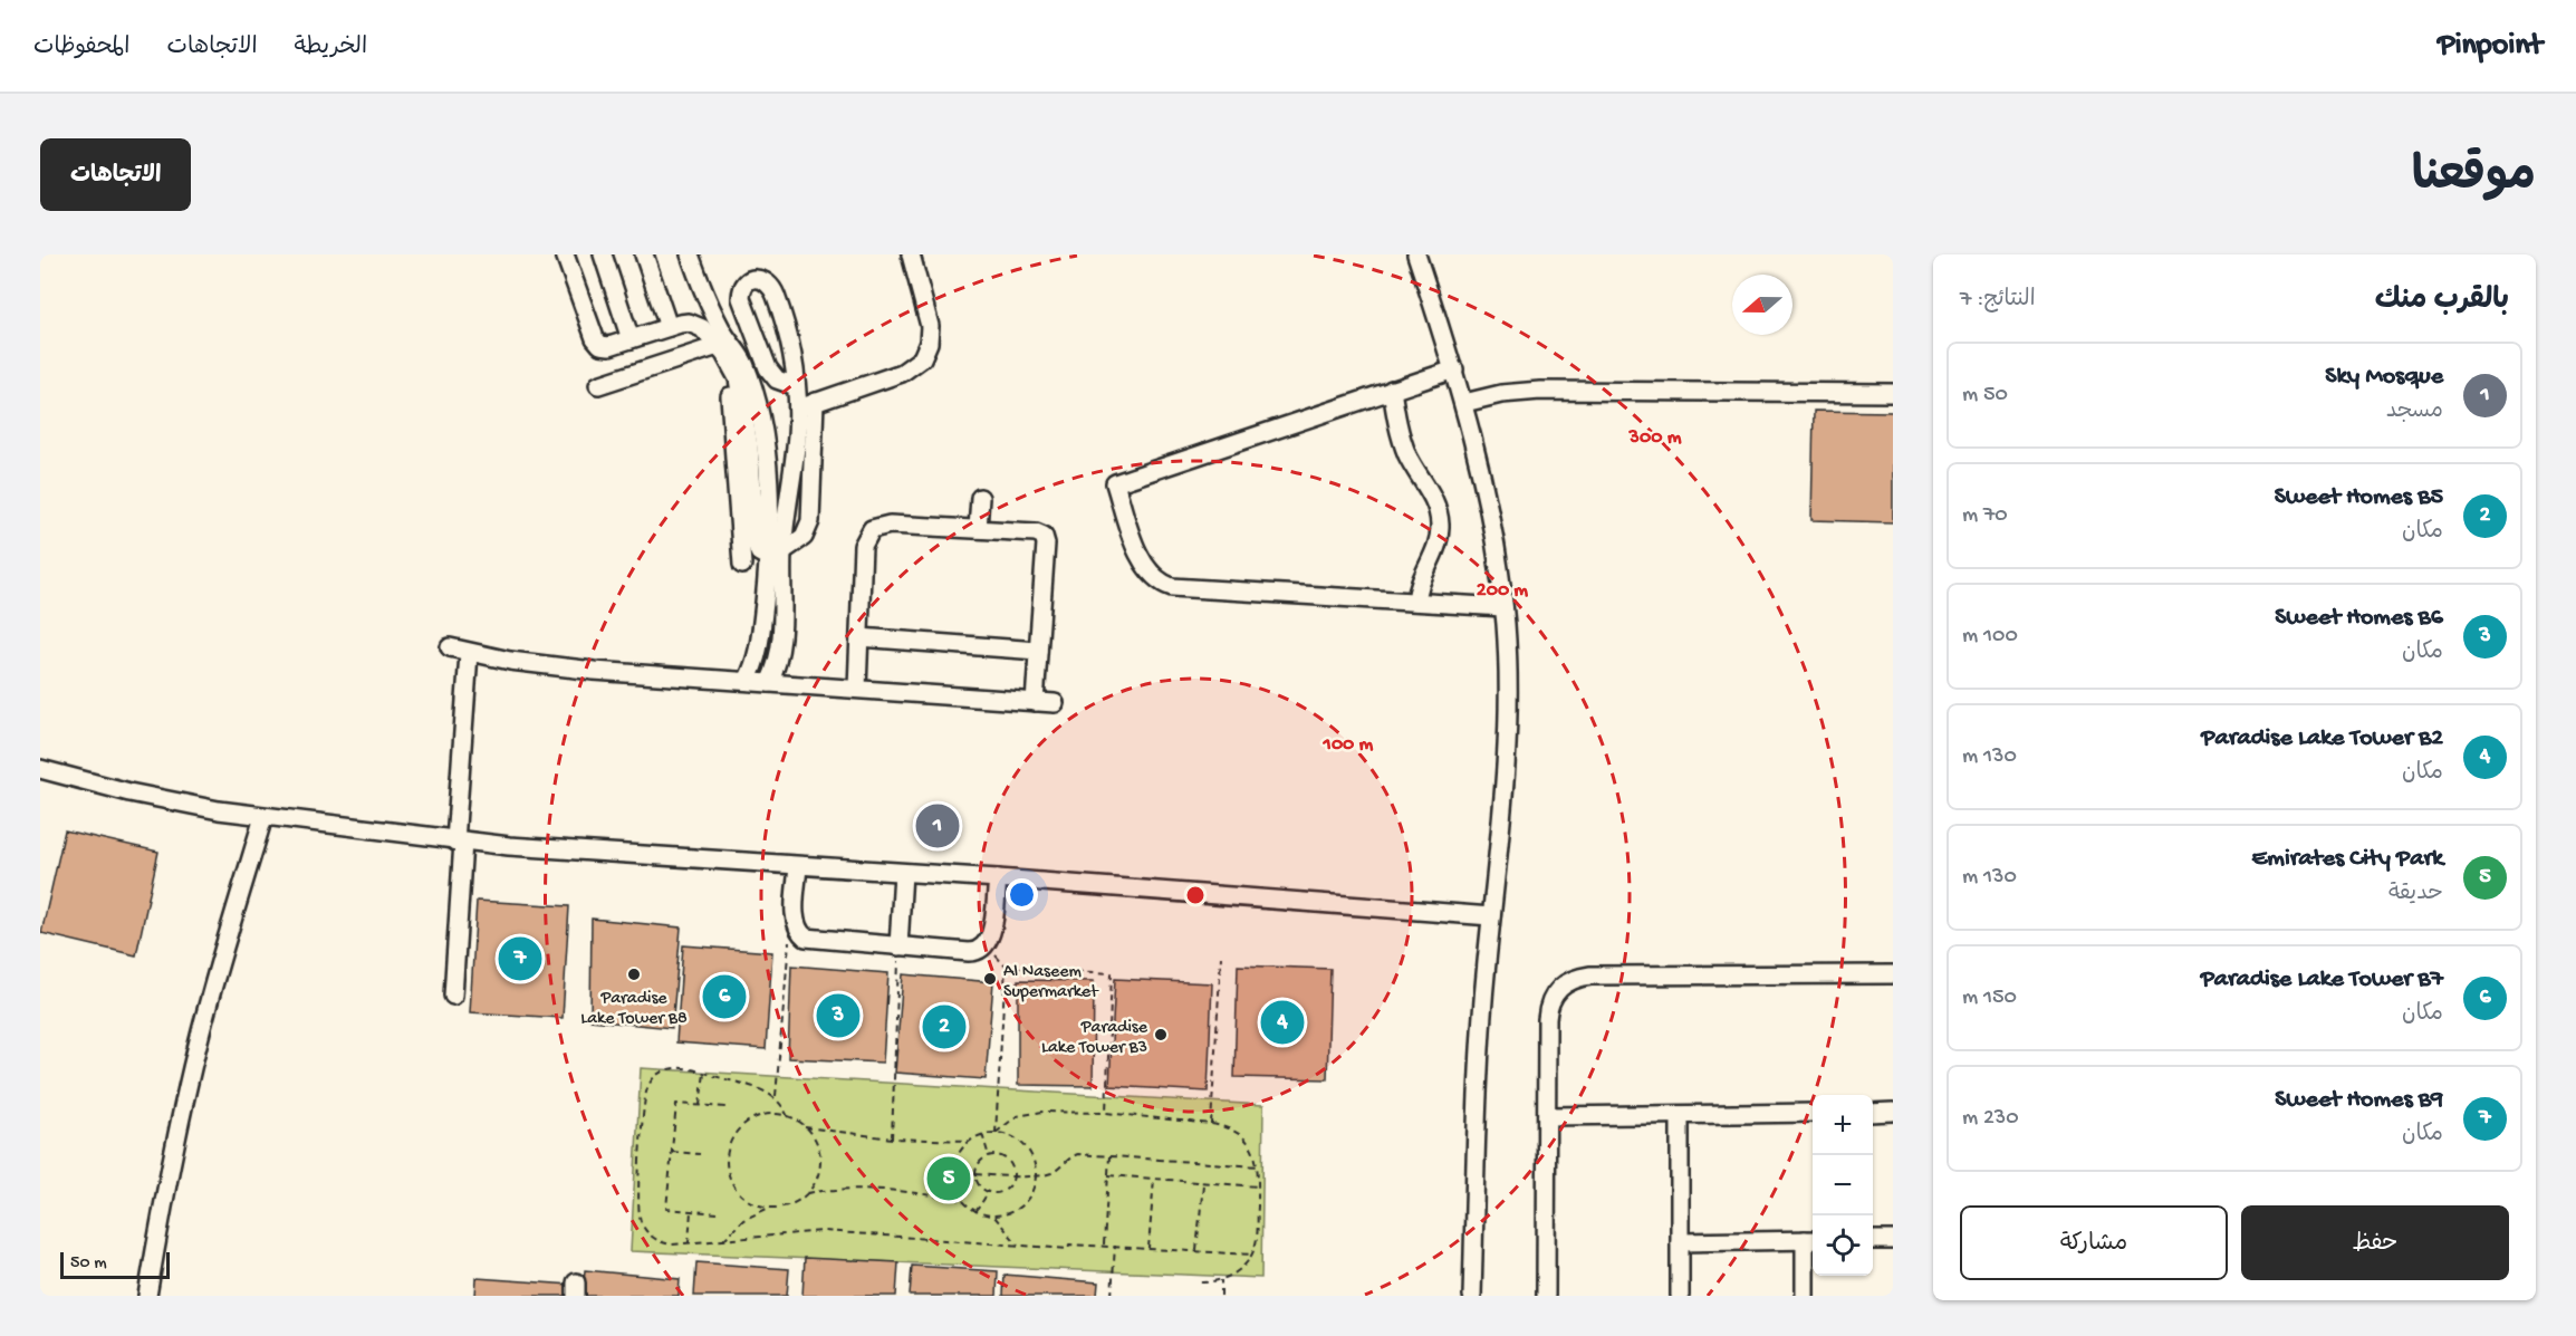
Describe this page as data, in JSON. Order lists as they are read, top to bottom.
{
  "places": ["Paradise Lake Tower B8", "Al Naseem Supermarket", "Paradise Lake Tower B3"],
  "scale_bar": "50 m",
  "north": "left",
  "page": {
    "header": "Pinpoint",
    "nav": ["الخريطة", "الاتجاهات", "المحفوظات"],
    "title": "موقعنا",
    "buttons": [
      "الاتجاهات",
      ["حفظ", "مشاركة"]
    ],
    "heading": ["بالقرب منك", "النتائج: 7"],
    "list": [
      {
        "mark": "1",
        "name": "Sky Mosque",
        "note": "مسجد",
        "value": "50 m"
      },
      {
        "mark": "2",
        "name": "Sweet Homes B5",
        "note": "مكان",
        "value": "70 m"
      },
      {
        "mark": "3",
        "name": "Sweet Homes B6",
        "note": "مكان",
        "value": "100 m"
      },
      {
        "mark": "4",
        "name": "Paradise Lake Tower B2",
        "note": "مكان",
        "value": "130 m"
      },
      {
        "mark": "5",
        "name": "Emirates City Park",
        "note": "حديقة",
        "value": "130 m"
      },
      {
        "mark": "6",
        "name": "Paradise Lake Tower B7",
        "note": "مكان",
        "value": "150 m"
      },
      {
        "mark": "7",
        "name": "Sweet Homes B9",
        "note": "مكان",
        "value": "230 m"
      }
    ],
    "pins": [
      "1",
      "7",
      "6",
      "3",
      "4",
      "2",
      "5"
    ],
    "map_buttons": ["+", "−"],
    "scale": "50 m"
  },
  "rings": ["300 m", "200 m", "100 m"]
}
